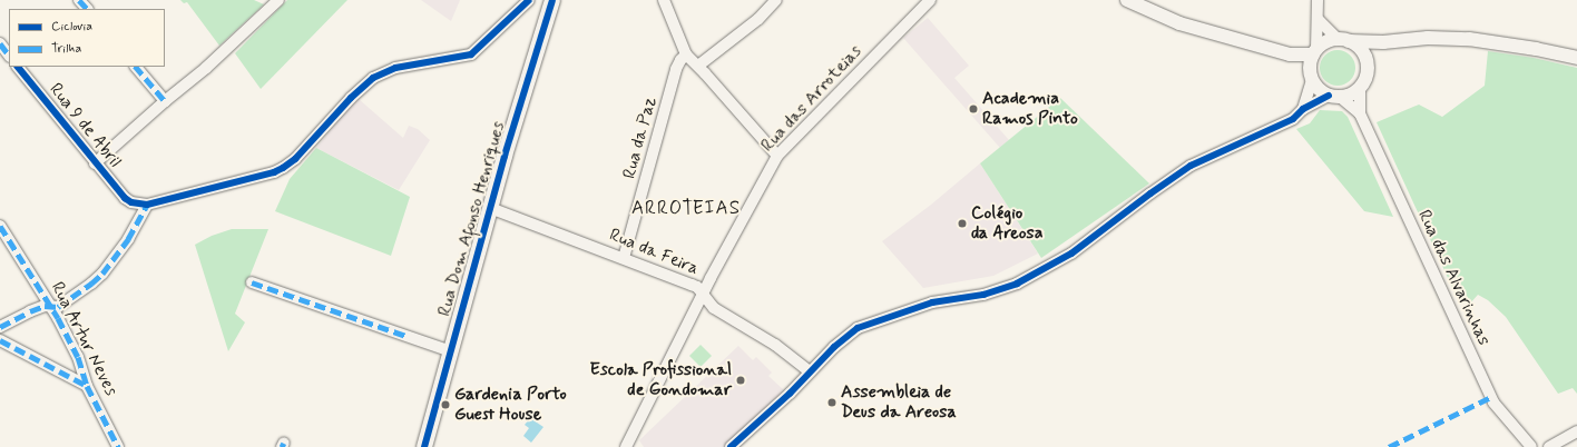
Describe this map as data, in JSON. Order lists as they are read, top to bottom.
{
  "streets": {
    "main road": ["Rua Dom Afonso Henriques"],
    "street": [
      "Rua das Arroteias",
      "Rua 9 de Abril",
      "Rua da Paz",
      "Rua da Feira",
      "Rua das Alvarinhas",
      "Rua Artur Neves"
    ]
  },
  "crossings": [
    ["Rua das Arroteias", "Rua da Feira"],
    ["Rua da Paz", "Rua da Feira"],
    ["Rua Dom Afonso Henriques", "Rua da Feira"]
  ],
  "districts": ["ARROTEIAS"],
  "places": [
    "Academia Ramos Pinto",
    "Colégio da Areosa",
    "Escola Profissional de Gondomar",
    "Assembleia de Deus da Areosa",
    "Gardenia Porto Guest House"
  ],
  "legend": ["Ciclovia", "Trilha"]
}
